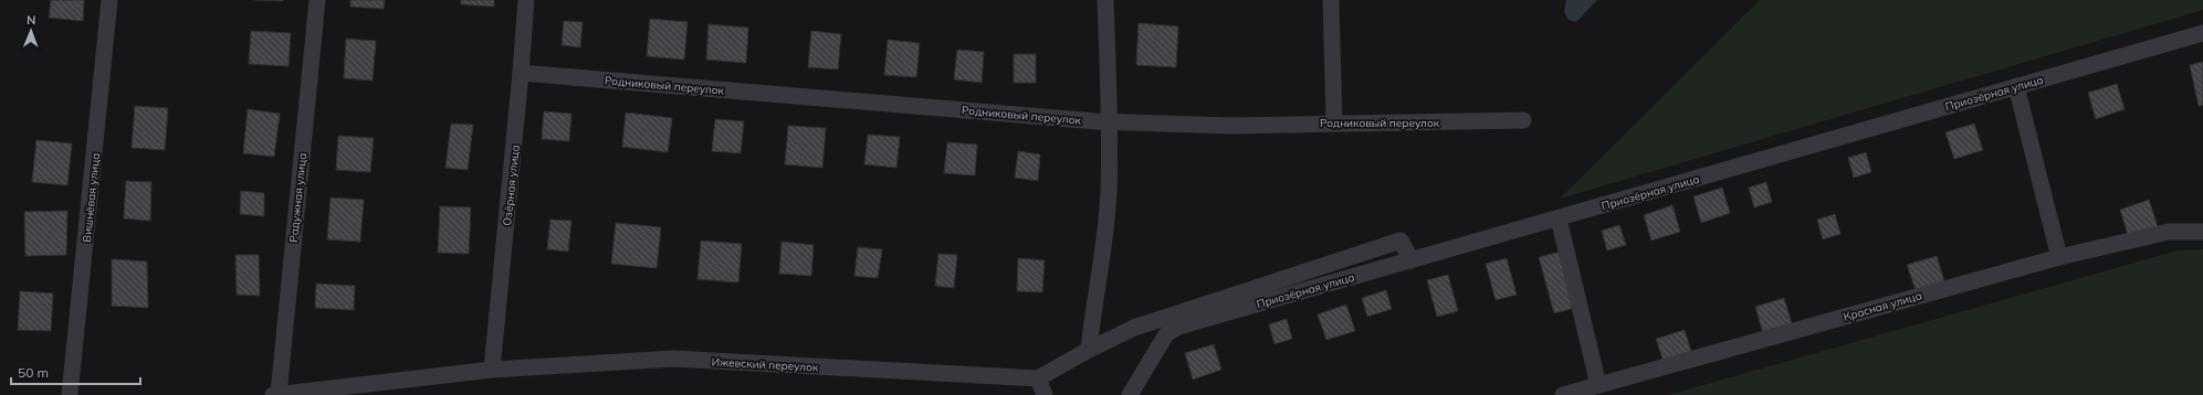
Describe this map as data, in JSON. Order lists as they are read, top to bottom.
{
  "streets": {
    "street": [
      "Родниковый переулок",
      "Приозёрная улица",
      "Озёрная улица",
      "Вишнёвая улица",
      "Радужная улица",
      "Красная улица",
      "Ижевский переулок"
    ]
  },
  "crossings": [
    ["Родниковый переулок", "Озёрная улица"],
    ["Озёрная улица", "Ижевский переулок"],
    ["Радужная улица", "Ижевский переулок"]
  ],
  "scale_bar": "50 m",
  "north": "top"
}
